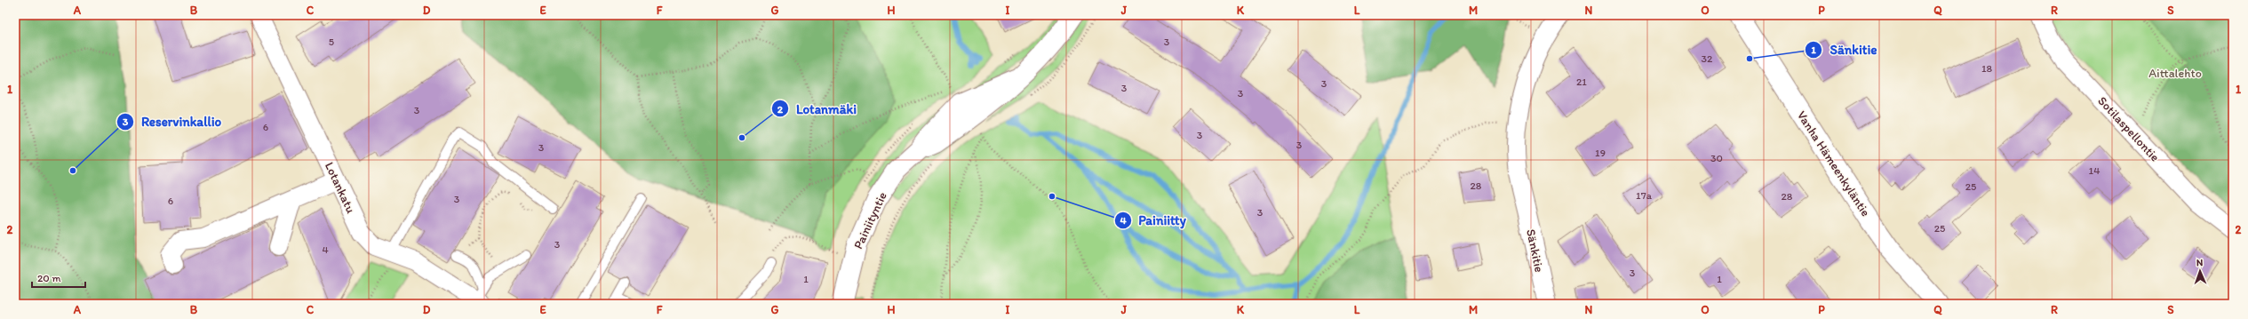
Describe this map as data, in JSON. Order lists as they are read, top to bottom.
{
  "streets": {
    "street": [
      "Sotilaspellontie",
      "Vanha Hämeenkyläntie",
      "Lotankatu",
      "Painiityntie",
      "Sänkitie"
    ]
  },
  "parks": ["Aittalehto"],
  "places": [
    "Sänkitie",
    "Lotanmäki",
    "Reservinkallio",
    "Painiitty"
  ],
  "house_numbers": [
    "5",
    "3",
    "32",
    "18",
    "21",
    "3",
    "3",
    "3",
    "3",
    "6",
    "3",
    "3",
    "3",
    "19",
    "30",
    "14",
    "28",
    "25",
    "17a",
    "28",
    "3",
    "6",
    "3",
    "25",
    "3",
    "4",
    "3",
    "1",
    "1"
  ],
  "scale_bar": "20 m",
  "north": "top",
  "grid": {
    "columns": [
      "A",
      "B",
      "C",
      "D",
      "E",
      "F",
      "G",
      "H",
      "I",
      "J",
      "K",
      "L",
      "M",
      "N",
      "O",
      "P",
      "Q",
      "R",
      "S"
    ],
    "rows": ["1", "2"]
  }
}
